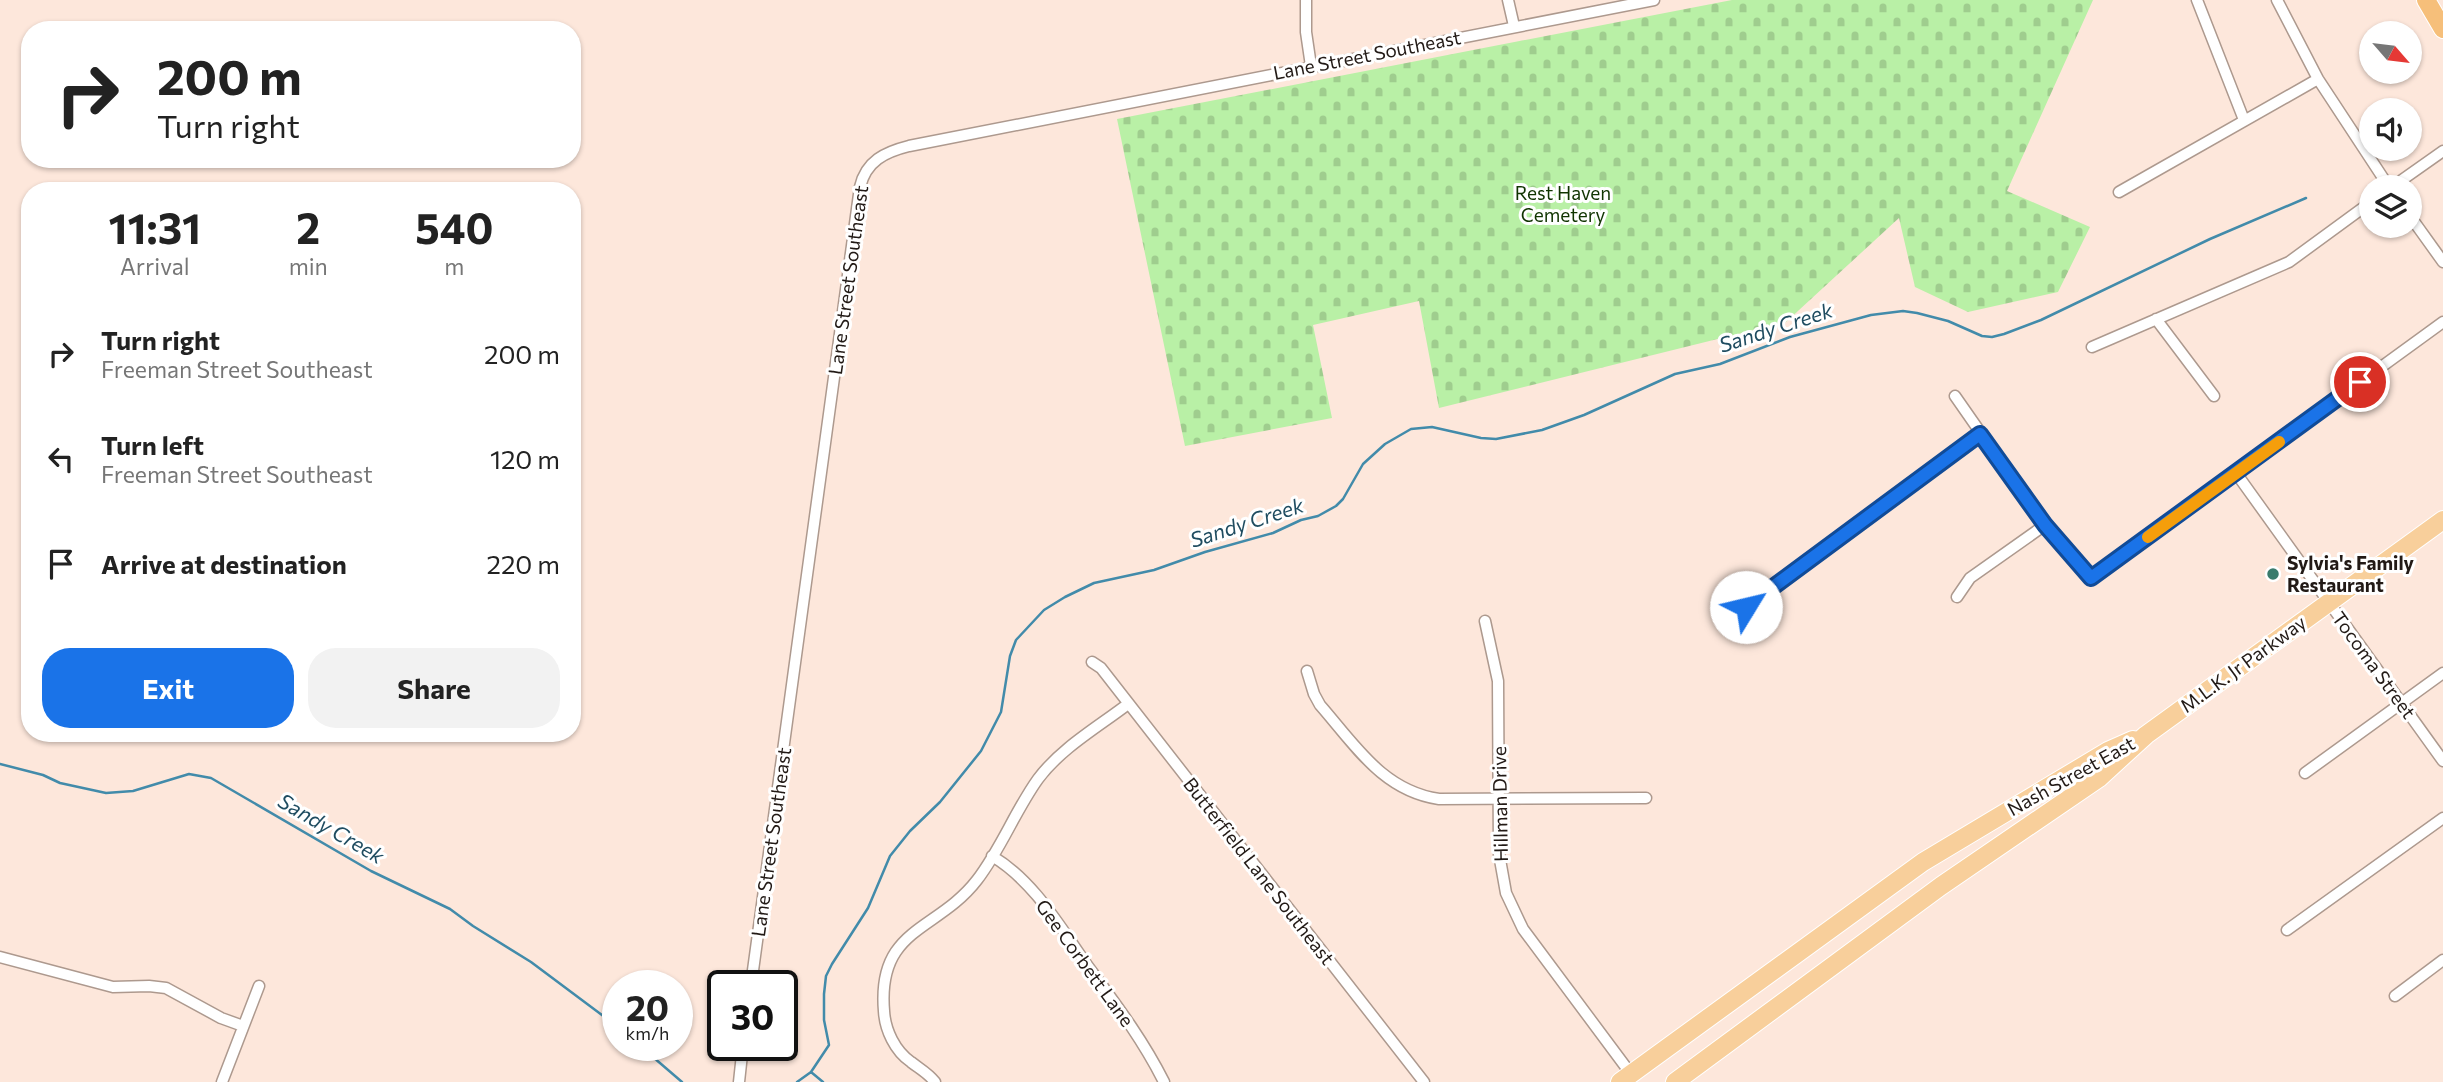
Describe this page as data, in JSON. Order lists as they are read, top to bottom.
{
  "streets": {
    "main road": ["M.L.K. Jr Parkway", "Nash Street East"],
    "street": [
      "Lane Street Southeast",
      "Tocoma Street",
      "Hillman Drive",
      "Butterfield Lane Southeast",
      "Gee Corbett Lane"
    ]
  },
  "crossings": [
    ["M.L.K. Jr Parkway", "Tocoma Street"],
    ["M.L.K. Jr Parkway", "Nash Street East"],
    ["Nash Street East", "Hillman Drive"]
  ],
  "water": ["Sandy Creek"],
  "parks": ["Rest Haven Cemetery"],
  "places": ["Sylvia's Family Restaurant"],
  "north": "bottom right",
  "page": {
    "turn": ["200 m", "Turn right"],
    "eta": [
      "11:31",
      "Arrival",
      "2",
      "min",
      "540",
      "m"
    ],
    "list": [
      {
        "name": "Turn right",
        "note": "Freeman Street Southeast",
        "value": "200 m"
      },
      {
        "name": "Turn left",
        "note": "Freeman Street Southeast",
        "value": "120 m"
      },
      {
        "name": "Arrive at destination",
        "value": "220 m"
      }
    ],
    "buttons": ["Exit", "Share"],
    "speed": "20 km/h",
    "limit": "30"
  }
}
